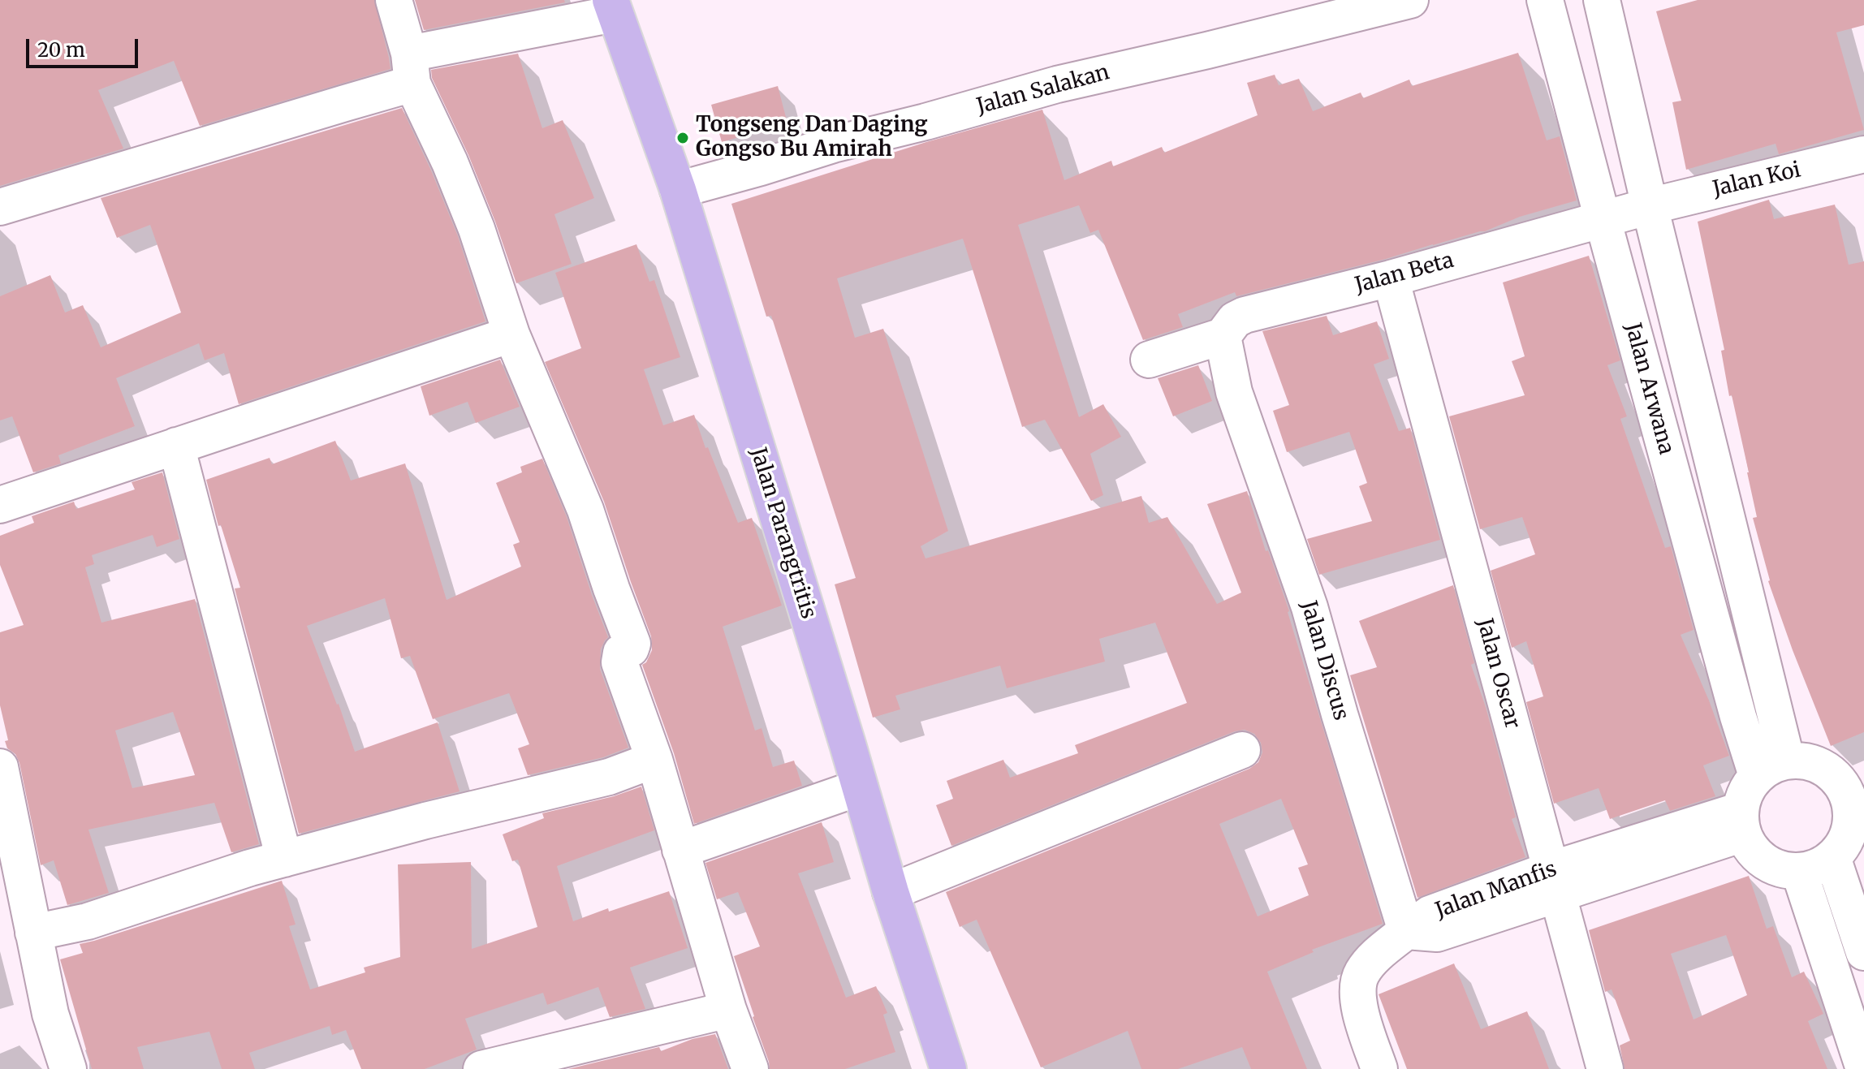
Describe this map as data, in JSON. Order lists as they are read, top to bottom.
{
  "streets": {
    "main road": ["Jalan Parangtritis"],
    "street": [
      "Jalan Salakan",
      "Jalan Koi",
      "Jalan Beta",
      "Jalan Arwana",
      "Jalan Discus",
      "Jalan Oscar",
      "Jalan Manfis"
    ]
  },
  "crossings": [
    ["Jalan Salakan", "Jalan Parangtritis"],
    ["Jalan Koi", "Jalan Beta"],
    ["Jalan Koi", "Jalan Arwana"],
    ["Jalan Beta", "Jalan Arwana"],
    ["Jalan Beta", "Jalan Discus"],
    ["Jalan Beta", "Jalan Oscar"],
    ["Jalan Arwana", "Jalan Manfis"],
    ["Jalan Discus", "Jalan Manfis"],
    ["Jalan Oscar", "Jalan Manfis"]
  ],
  "places": ["Tongseng Dan Daging Gongso Bu Amirah"],
  "scale_bar": "20 m"
}
